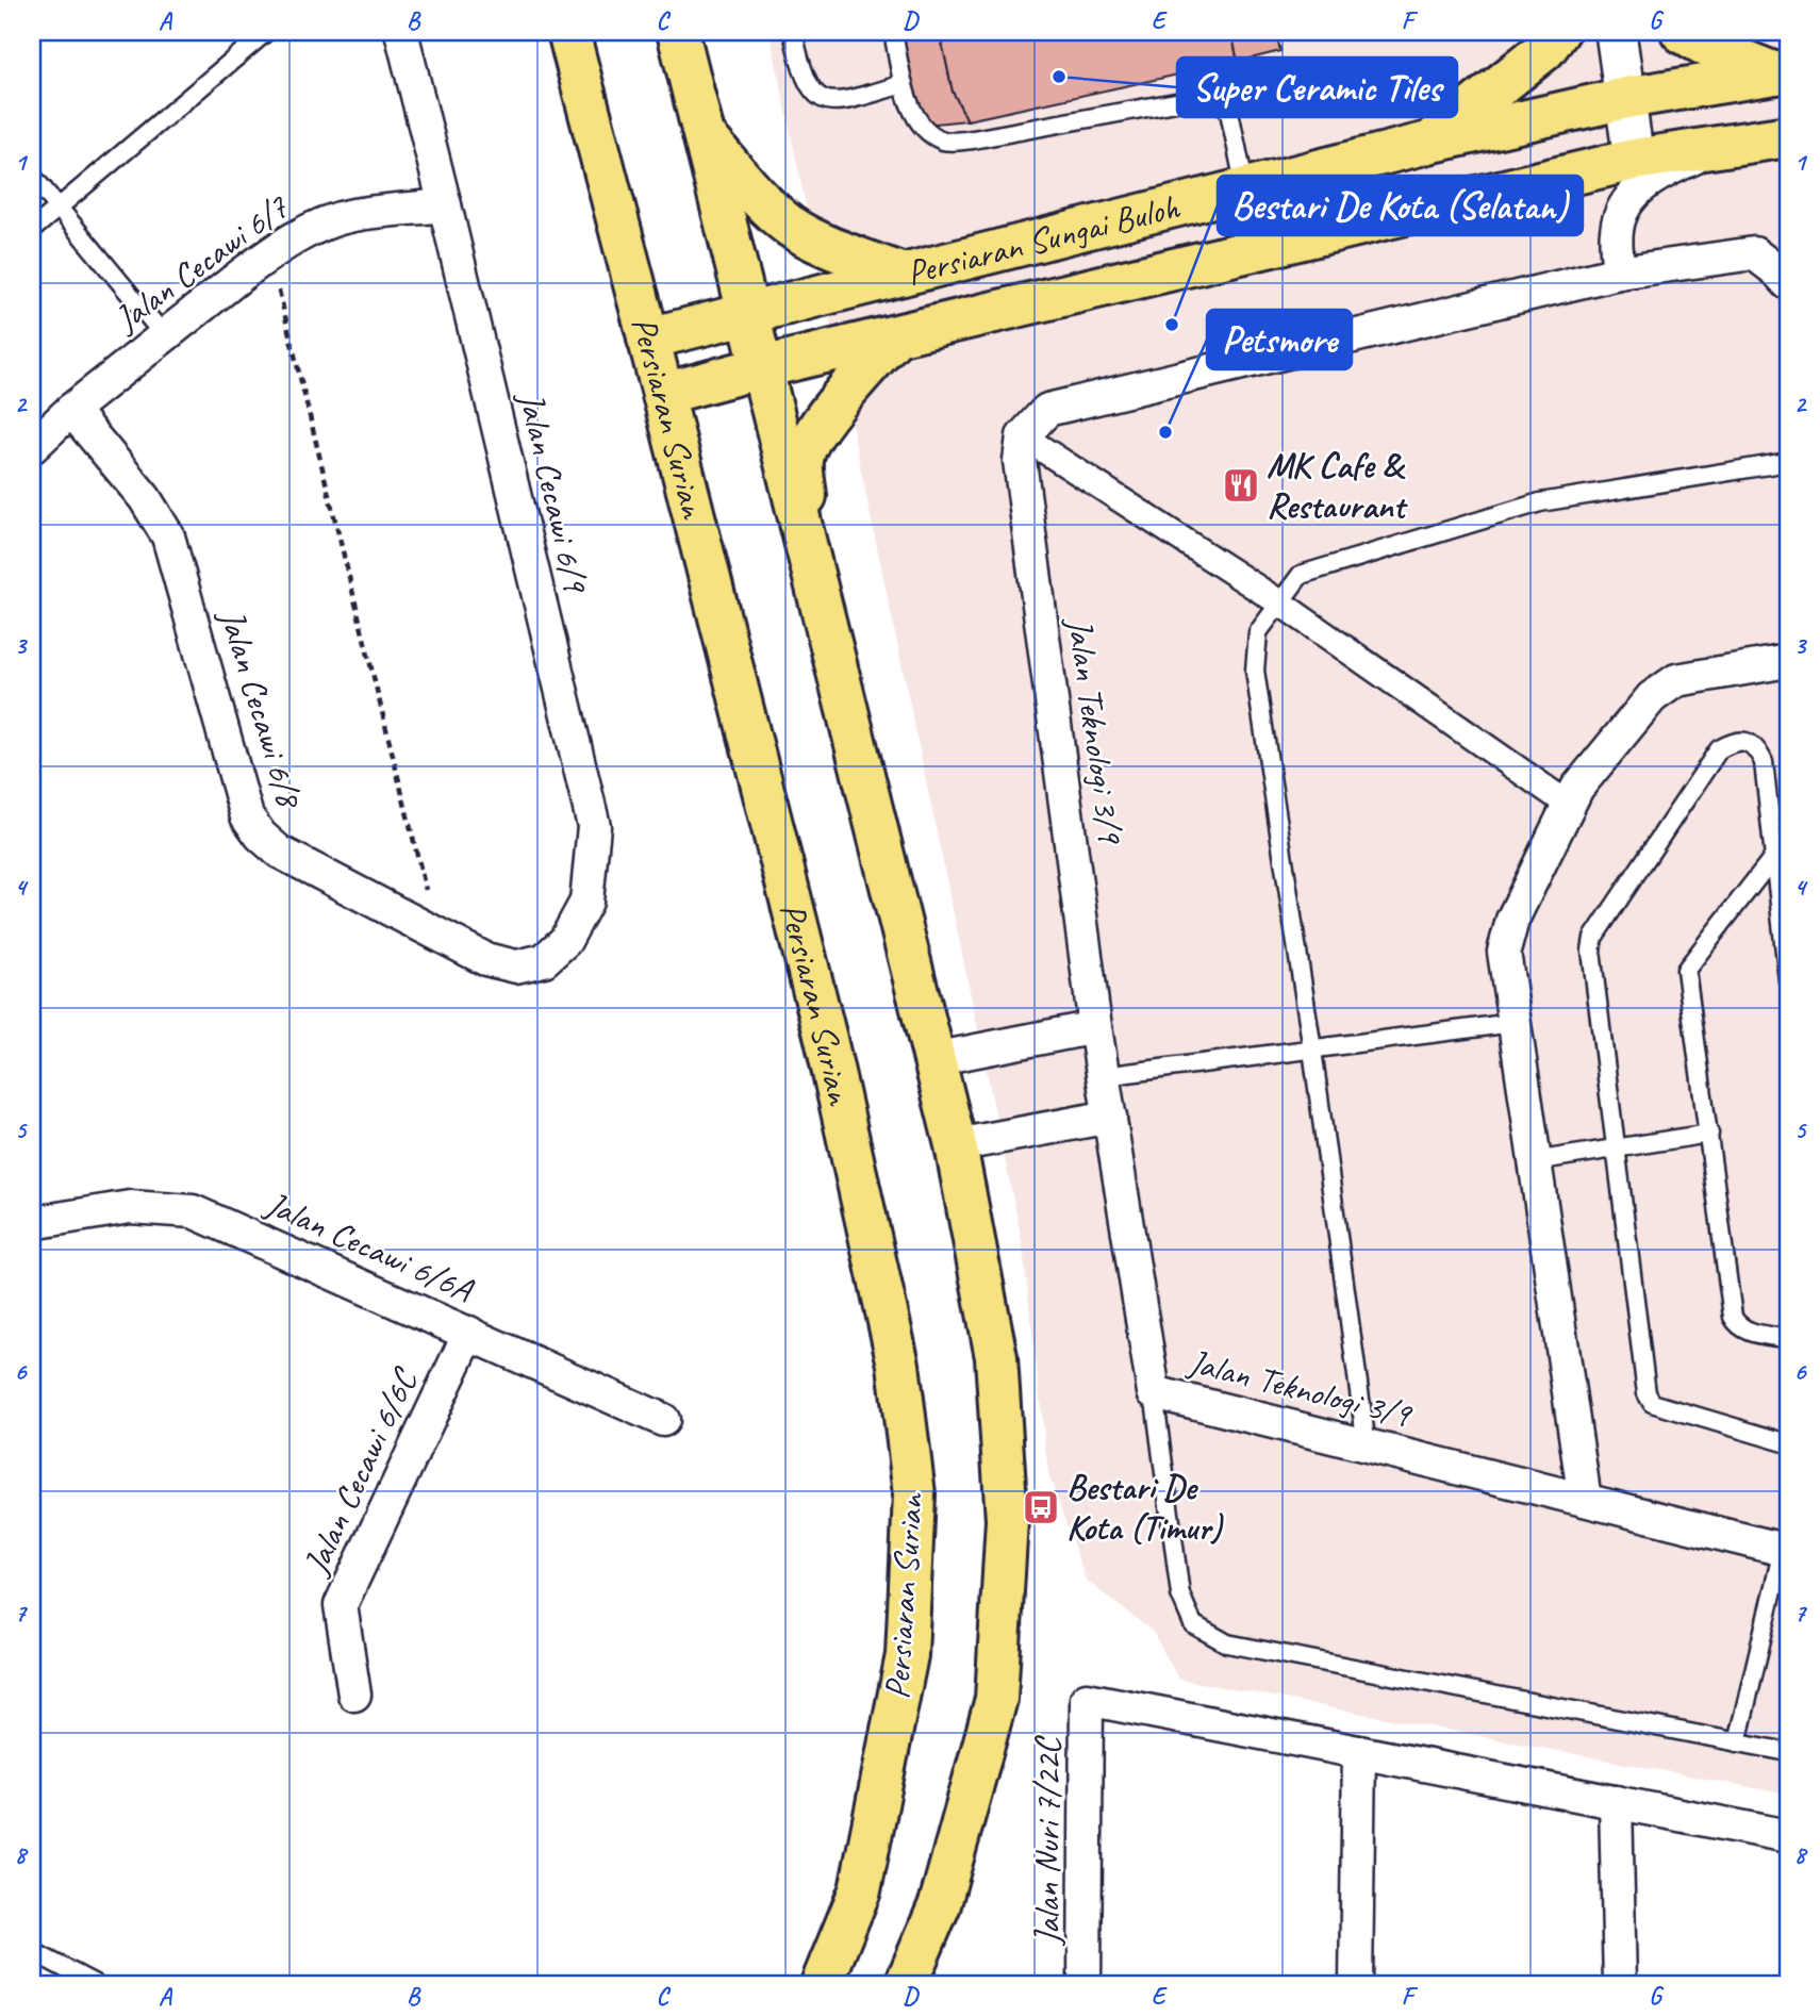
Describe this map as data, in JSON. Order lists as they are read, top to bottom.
{
  "streets": {
    "main road": ["Persiaran Sungai Buloh", "Persiaran Surian"],
    "street": [
      "Jalan Cecawi 6/7",
      "Jalan Cecawi 6/9",
      "Jalan Cecawi 6/8",
      "Jalan Teknologi 3/9",
      "Jalan Cecawi 6/6A",
      "Jalan Cecawi 6/6C",
      "Jalan Nuri 7/22C"
    ]
  },
  "crossings": [
    ["Persiaran Sungai Buloh", "Persiaran Surian"],
    ["Jalan Cecawi 6/7", "Jalan Cecawi 6/9"],
    ["Jalan Cecawi 6/7", "Jalan Cecawi 6/8"],
    ["Jalan Cecawi 6/9", "Jalan Cecawi 6/8"],
    ["Jalan Cecawi 6/6A", "Jalan Cecawi 6/6C"]
  ],
  "places": {
    "other": ["Super Ceramic Tiles", "Bestari De Kota (Selatan)", "Petsmore"],
    "restaurant": ["MK Cafe & Restaurant"],
    "bus stop": ["Bestari De Kota (Timur)"]
  },
  "grid": {
    "columns": [
      "A",
      "B",
      "C",
      "D",
      "E",
      "F",
      "G"
    ],
    "rows": [
      "1",
      "2",
      "3",
      "4",
      "5",
      "6",
      "7",
      "8"
    ]
  }
}
